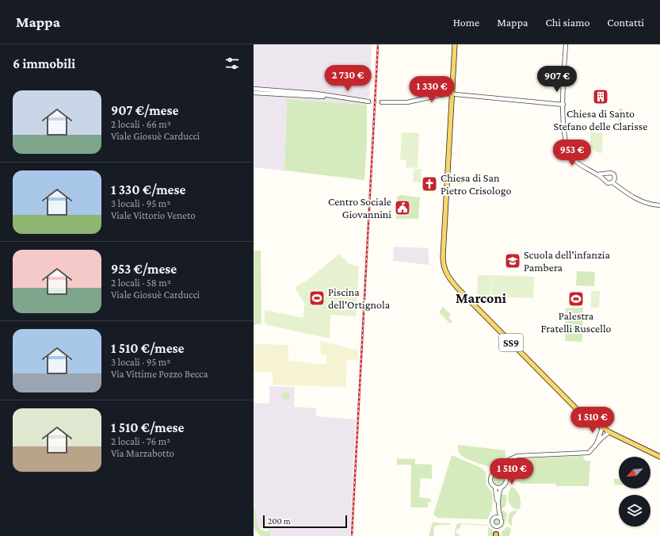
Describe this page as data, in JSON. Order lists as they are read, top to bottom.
{
  "streets": {
    "main road": ["SS9"]
  },
  "districts": ["Marconi"],
  "places": {
    "building": ["Chiesa di Santo Stefano delle Clarisse"],
    "church": ["Chiesa di San Pietro Crisologo"],
    "public building": ["Centro Sociale Giovannini"],
    "school or university": ["Scuola dell'infanzia Pambera"],
    "sports": ["Piscina dell'Ortignola", "Palestra Fratelli Ruscello"]
  },
  "scale_bar": "200 m",
  "north": "bottom left",
  "page": {
    "header": "Mappa",
    "nav": [
      "Home",
      "Mappa",
      "Chi siamo",
      "Contatti"
    ],
    "heading": "6 immobili",
    "price": [
      "2 730 €",
      "907 €",
      "1 330 €",
      "953 €",
      "1 510 €",
      "1 510 €"
    ],
    "list": [
      {
        "name": "907 €/mese",
        "note": "2 locali · 66 m² · Viale Giosuè Carducci"
      },
      {
        "name": "1 330 €/mese",
        "note": "3 locali · 95 m² · Viale Vittorio Veneto"
      },
      {
        "name": "953 €/mese",
        "note": "2 locali · 58 m² · Viale Giosuè Carducci"
      },
      {
        "name": "1 510 €/mese",
        "note": "3 locali · 95 m² · Via Vittime Pozzo Becca"
      },
      {
        "name": "1 510 €/mese",
        "note": "2 locali · 76 m² · Via Marzabotto"
      }
    ],
    "scale": "200 m"
  }
}
